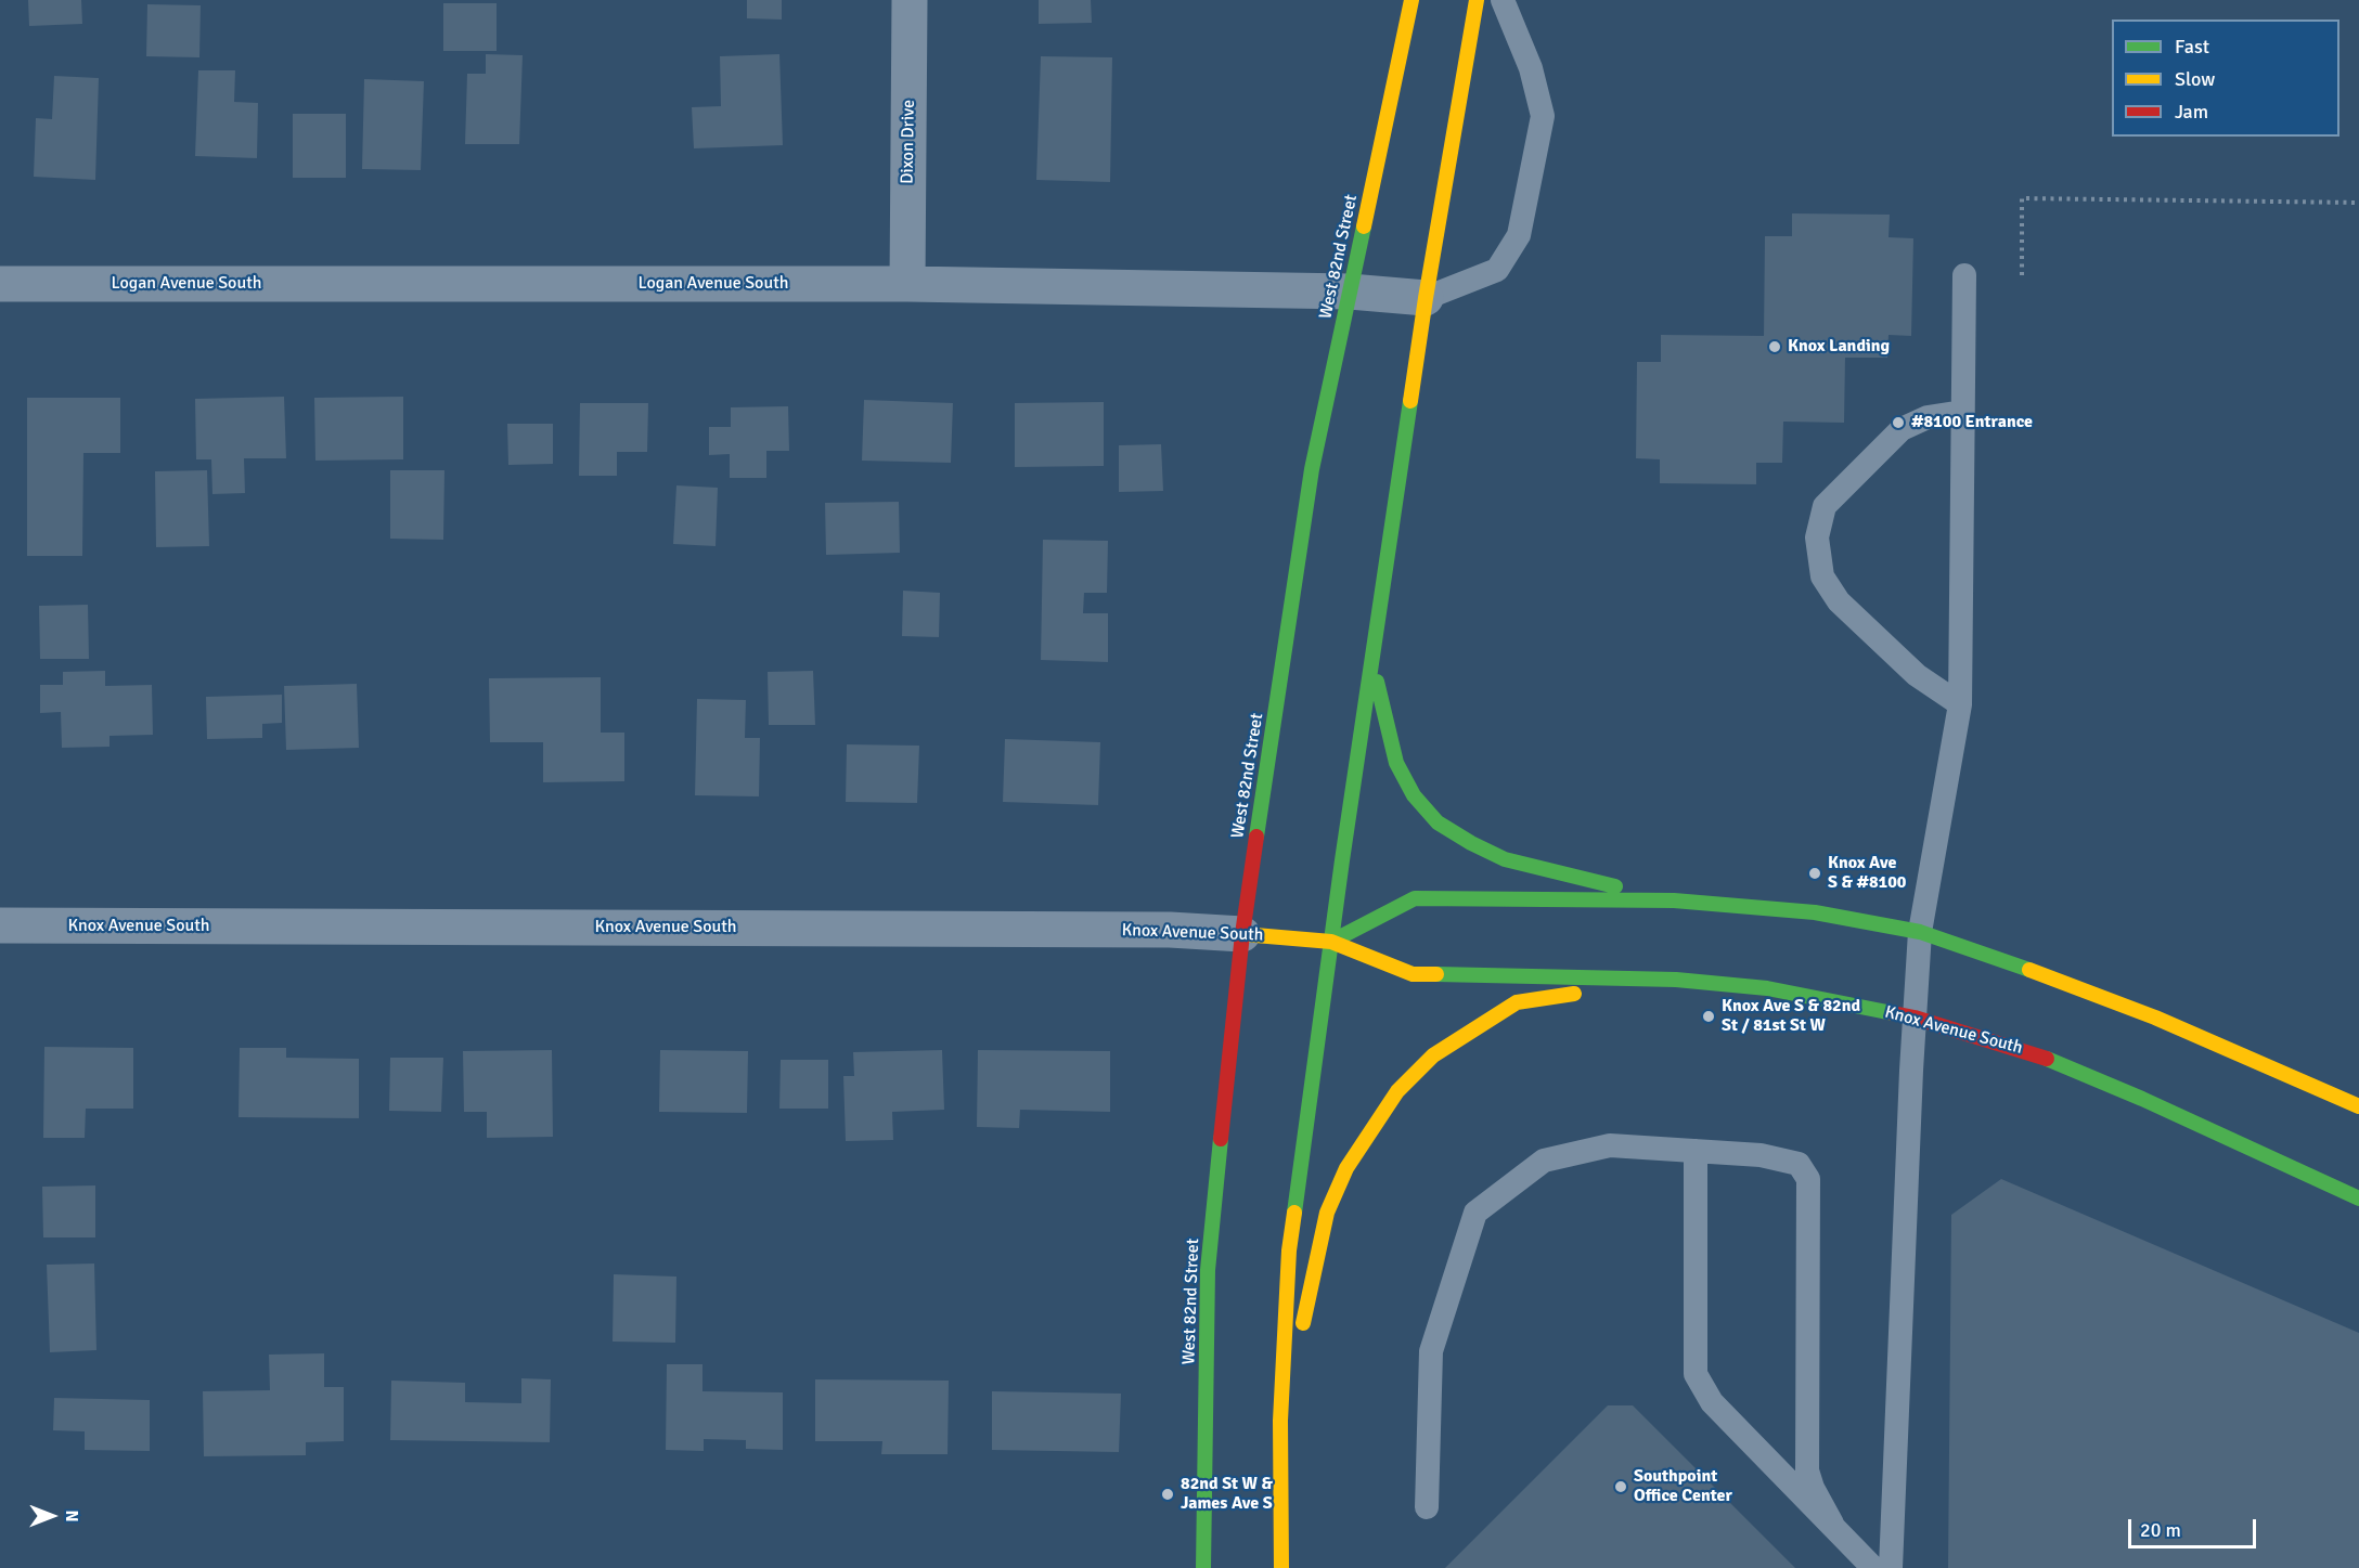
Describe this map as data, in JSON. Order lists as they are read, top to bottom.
{
  "streets": {
    "street": [
      "Dixon Drive",
      "West 82nd Street",
      "Logan Avenue South",
      "Knox Avenue South"
    ]
  },
  "crossings": [
    ["Dixon Drive", "Logan Avenue South"],
    ["West 82nd Street", "Logan Avenue South"],
    ["West 82nd Street", "Knox Avenue South"]
  ],
  "places": [
    "Knox Landing",
    "#8100 Entrance",
    "Knox Ave S & #8100",
    "Knox Ave S & 82nd St / 81st St W",
    "Southpoint Office Center",
    "82nd St W & James Ave S"
  ],
  "legend": ["Fast", "Slow", "Jam"],
  "scale_bar": "20 m",
  "north": "right"
}
